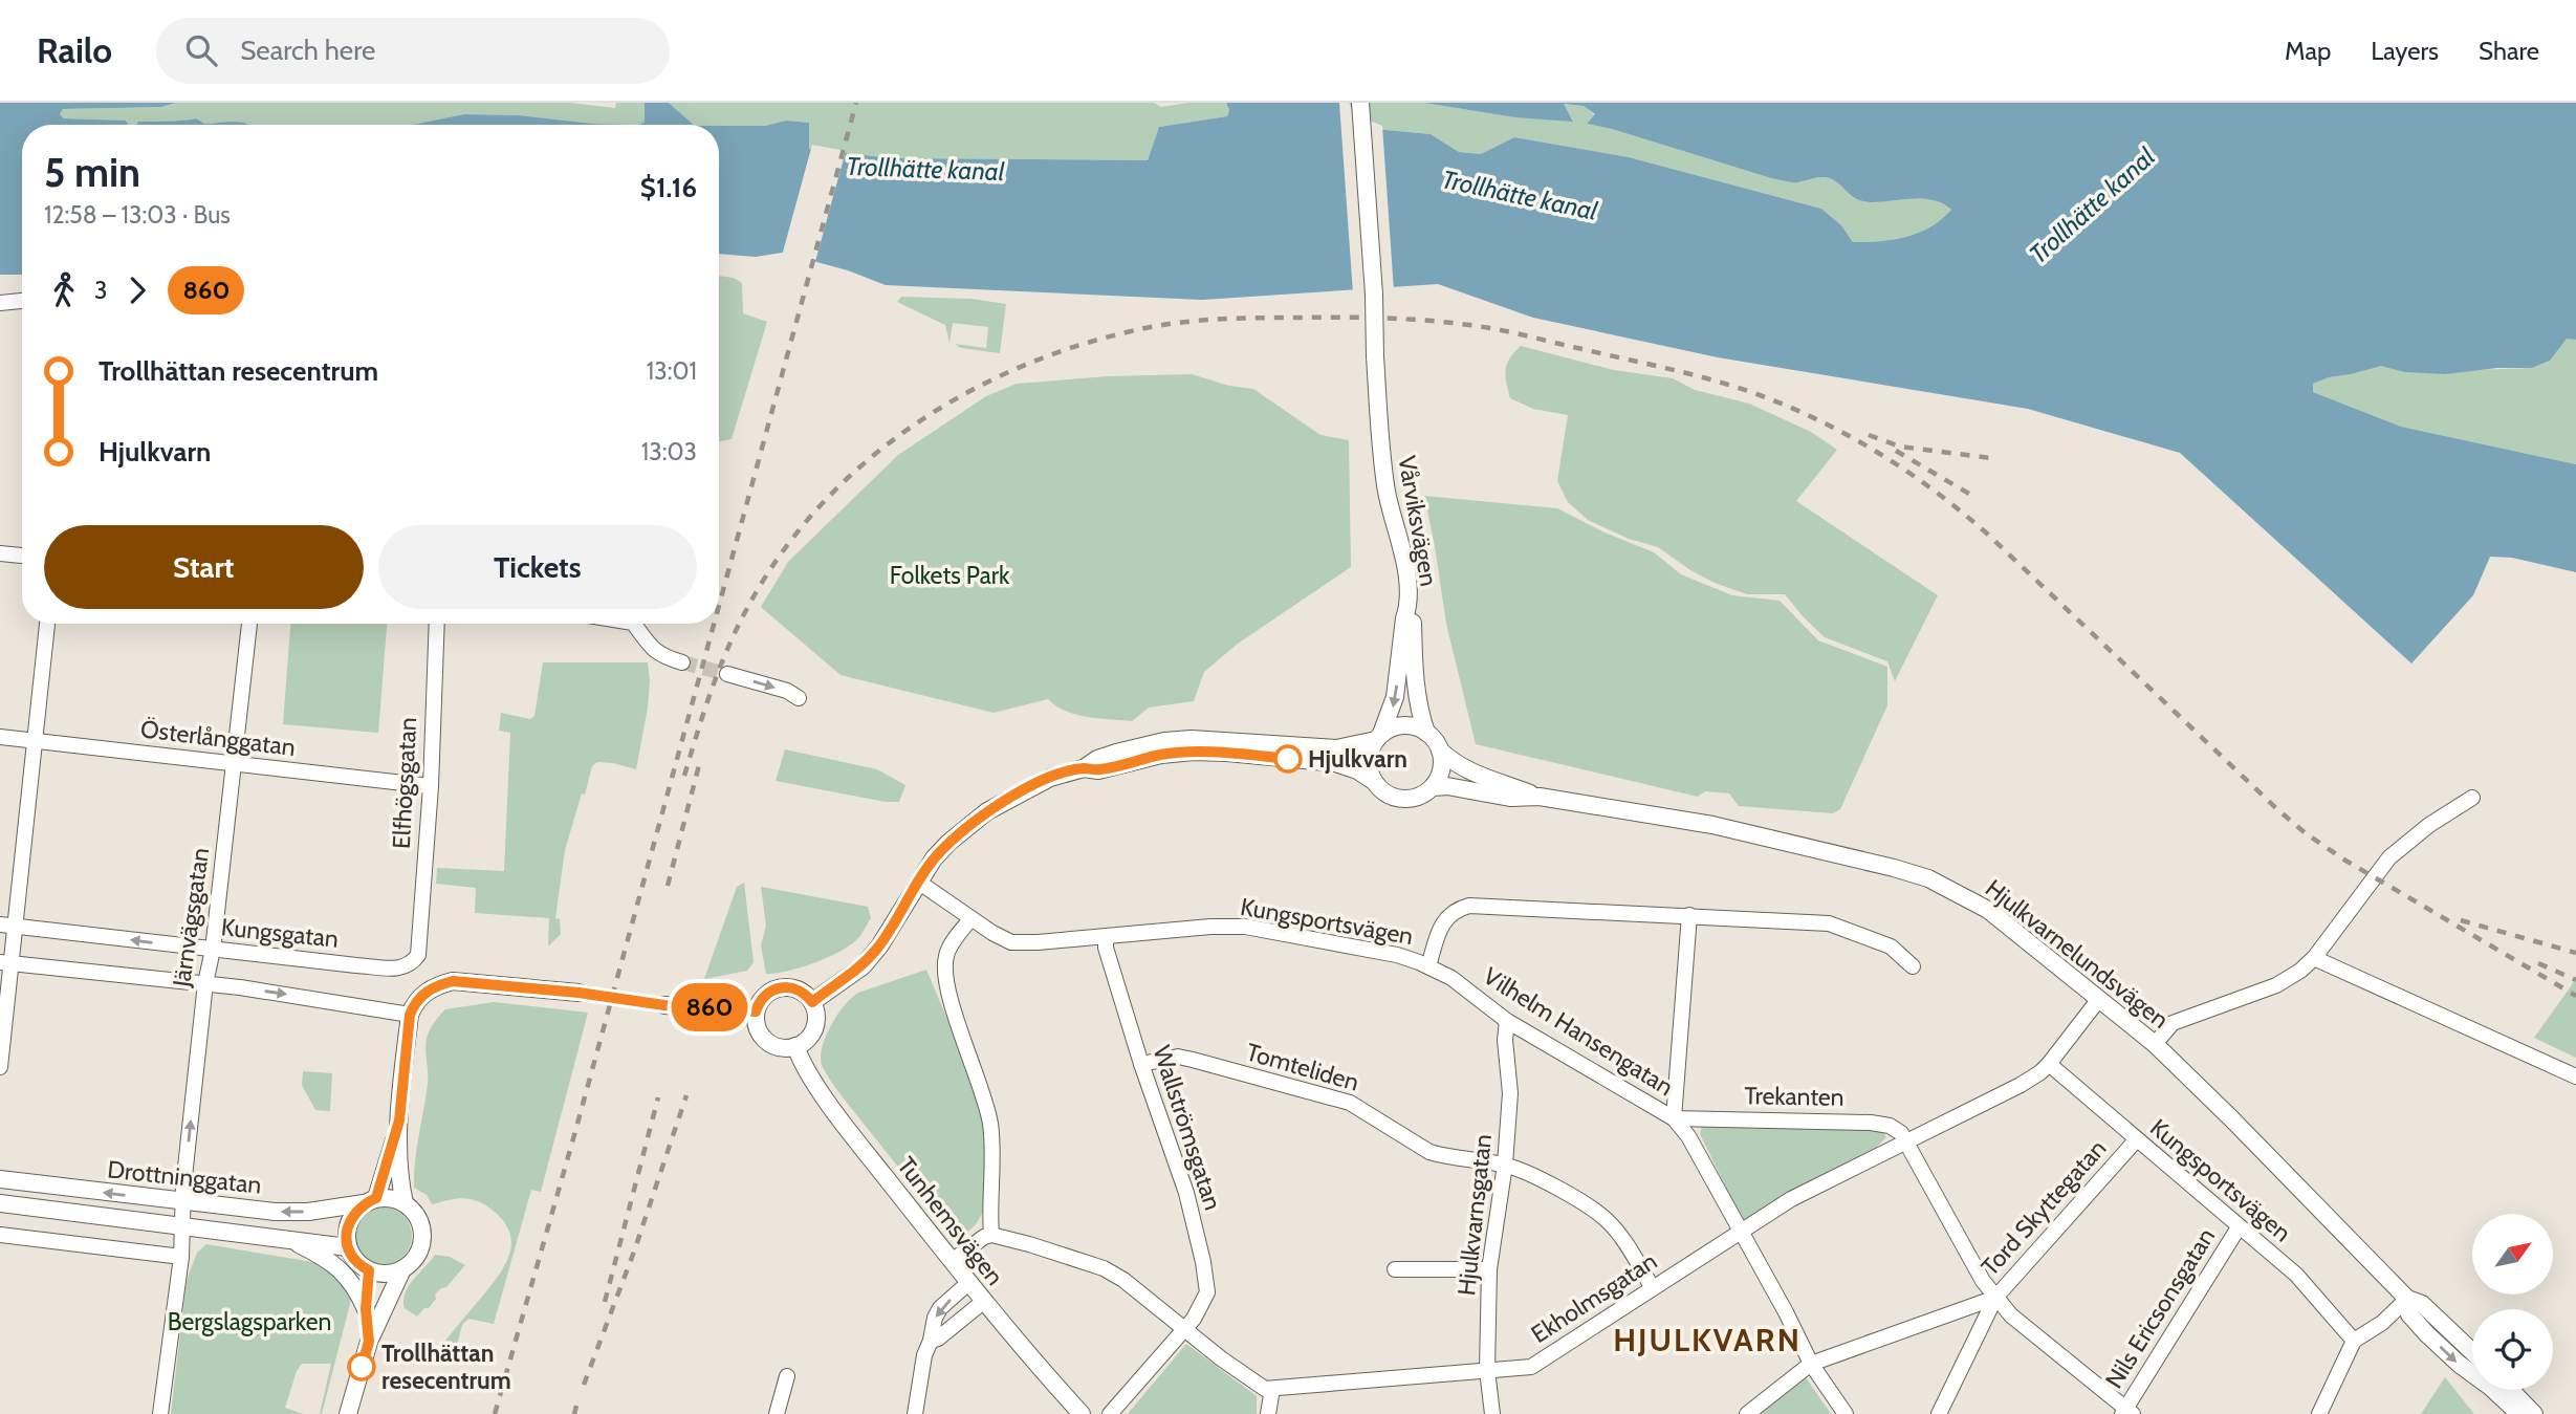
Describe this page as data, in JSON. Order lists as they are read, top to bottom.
{
  "streets": {
    "street": [
      "Vårviksvägen",
      "Österlånggatan",
      "Elfhögsgatan",
      "Järnvägsgatan",
      "Kungsportsvägen",
      "Kungsgatan",
      "Hjulkvarnelundsvägen",
      "Vilhelm Hansengatan",
      "Tomteliden",
      "Trekanten",
      "Wallströmsgatan",
      "Drottninggatan",
      "Tord Skyttegatan",
      "Hjulkvarnsgatan",
      "Tunhemsvägen",
      "Ekholmsgatan",
      "Nils Ericsonsgatan"
    ]
  },
  "crossings": [
    ["Vårviksvägen", "Hjulkvarnelundsvägen"],
    ["Österlånggatan", "Elfhögsgatan"],
    ["Österlånggatan", "Järnvägsgatan"],
    ["Elfhögsgatan", "Kungsgatan"],
    ["Järnvägsgatan", "Kungsgatan"],
    ["Järnvägsgatan", "Drottninggatan"],
    ["Kungsportsvägen", "Vilhelm Hansengatan"],
    ["Kungsportsvägen", "Wallströmsgatan"],
    ["Kungsportsvägen", "Tord Skyttegatan"],
    ["Kungsportsvägen", "Ekholmsgatan"],
    ["Kungsportsvägen", "Nils Ericsonsgatan"],
    ["Hjulkvarnelundsvägen", "Ekholmsgatan"],
    ["Vilhelm Hansengatan", "Trekanten"],
    ["Vilhelm Hansengatan", "Tord Skyttegatan"],
    ["Vilhelm Hansengatan", "Hjulkvarnsgatan"],
    ["Vilhelm Hansengatan", "Ekholmsgatan"],
    ["Tomteliden", "Wallströmsgatan"],
    ["Tomteliden", "Hjulkvarnsgatan"],
    ["Tomteliden", "Ekholmsgatan"],
    ["Trekanten", "Ekholmsgatan"],
    ["Hjulkvarnsgatan", "Ekholmsgatan"]
  ],
  "districts": ["HJULKVARN"],
  "water": ["Trollhätte kanal"],
  "parks": ["Folkets Park", "Bergslagsparken"],
  "places": ["Hjulkvarn", "Trollhättan resecentrum"],
  "lines": ["bus line 860"],
  "north": "top right",
  "page": {
    "header": "Railo",
    "search": "Search here",
    "nav": ["Map", "Layers", "Share"],
    "on_map": "860",
    "heading": ["5 min", "12:58 – 13:03 · Bus", "$1.16"],
    "legs": ["3", "860"],
    "list": [
      {
        "name": "Trollhättan resecentrum",
        "value": "13:01"
      },
      {
        "name": "Hjulkvarn",
        "value": "13:03"
      }
    ],
    "buttons": ["Start", "Tickets"]
  }
}
